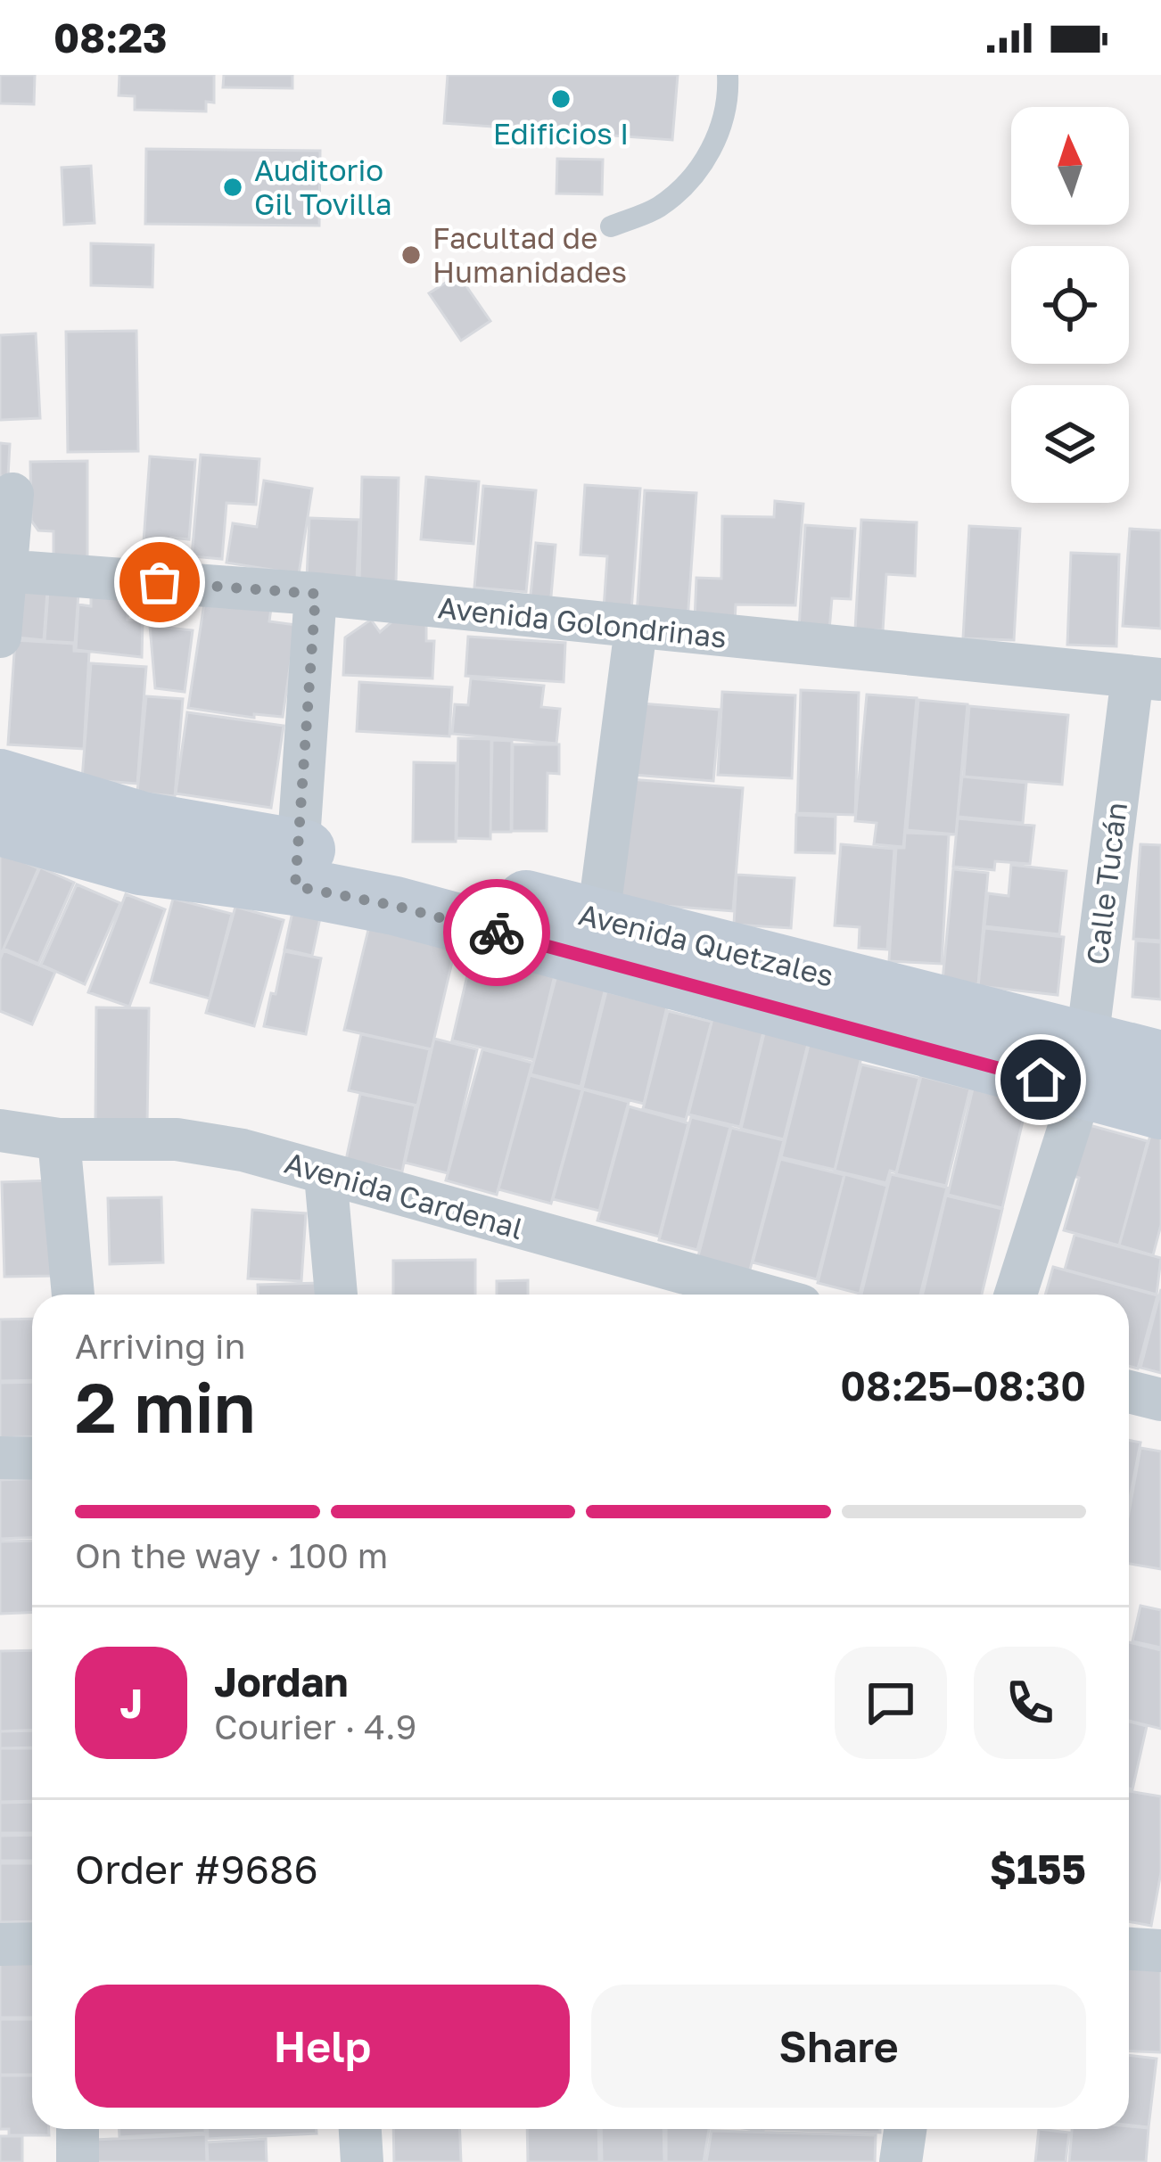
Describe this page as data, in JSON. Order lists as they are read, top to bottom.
{
  "streets": {
    "main road": ["Avenida Quetzales"],
    "street": ["Avenida Golondrinas", "Calle Tucán", "Avenida Cardenal"]
  },
  "crossings": [
    ["Avenida Golondrinas", "Calle Tucán"],
    ["Calle Tucán", "Avenida Quetzales"]
  ],
  "places": ["Edificios I", "Auditorio Gil Tovilla", "Facultad de Humanidades"],
  "north": "top",
  "page": {
    "status": "08:23",
    "heading": ["2 min", "Arriving in", "08:25–08:30"],
    "panel": [
      "Jordan",
      "Courier · 4.9",
      "Order #9686",
      "$155"
    ],
    "bar": "On the way · 100 m",
    "round": "J",
    "buttons": ["Help", "Share"]
  }
}
